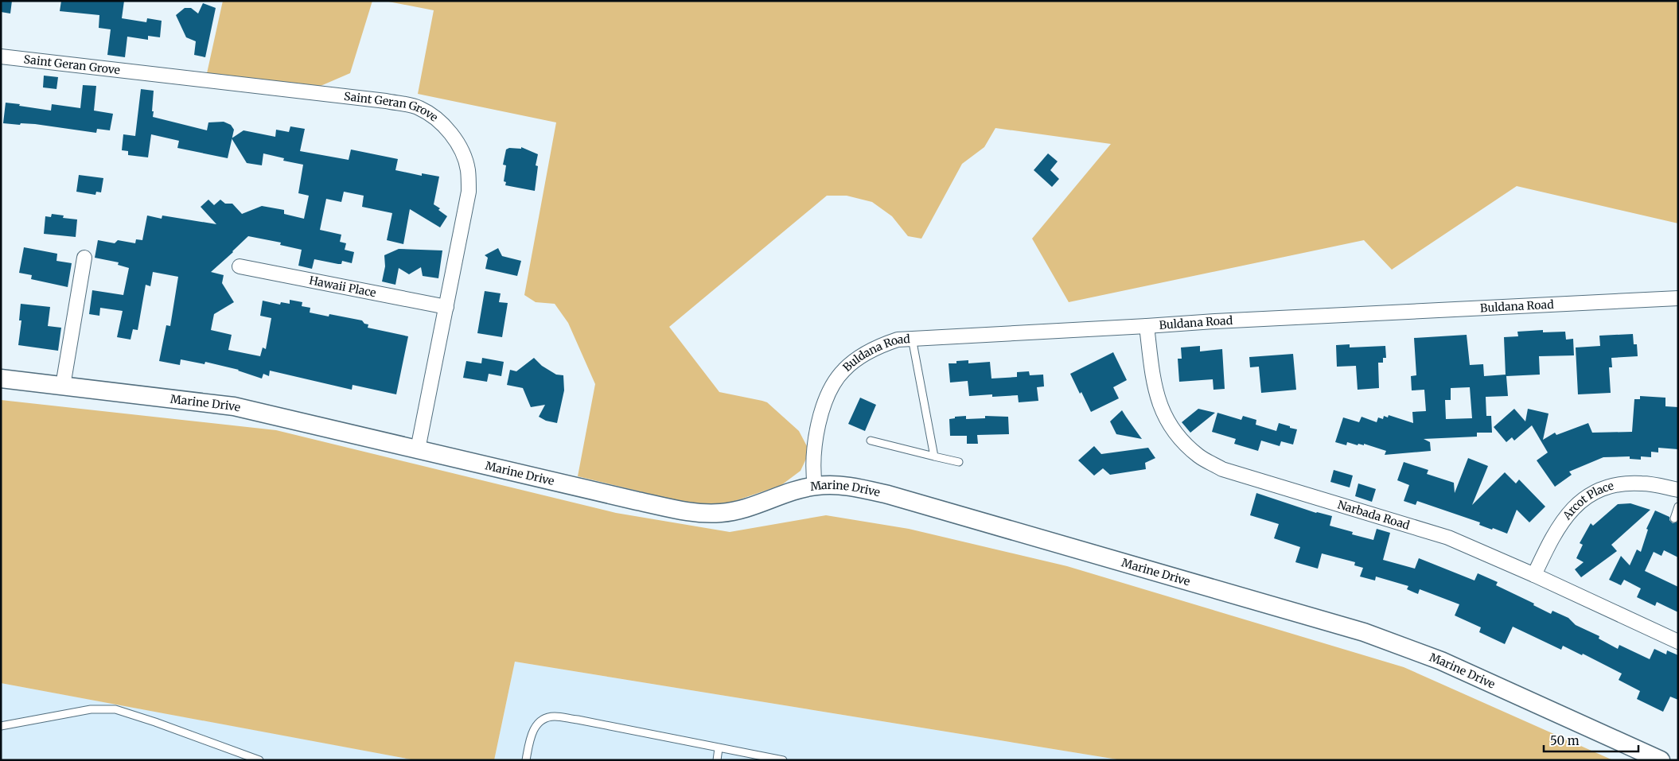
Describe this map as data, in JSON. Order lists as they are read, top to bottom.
{
  "streets": {
    "street": [
      "Saint Geran Grove",
      "Hawaii Place",
      "Buldana Road",
      "Marine Drive",
      "Arcot Place",
      "Narbada Road"
    ]
  },
  "crossings": [
    ["Saint Geran Grove", "Hawaii Place"],
    ["Saint Geran Grove", "Marine Drive"],
    ["Buldana Road", "Marine Drive"],
    ["Buldana Road", "Narbada Road"],
    ["Arcot Place", "Narbada Road"]
  ],
  "scale_bar": "50 m"
}
